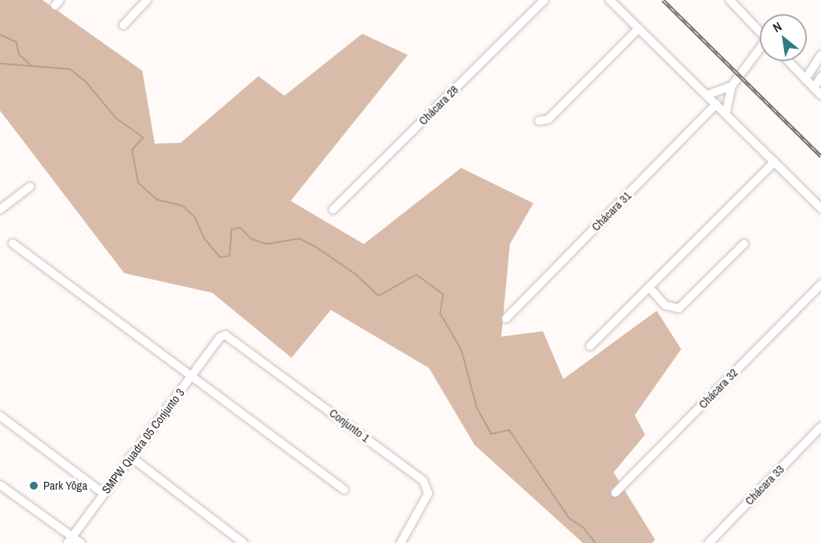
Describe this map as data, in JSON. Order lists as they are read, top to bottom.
{
  "streets": {
    "street": [
      "Chácara 28",
      "Chácara 31",
      "Chácara 32",
      "Conjunto 1",
      "SMPW Quadra 05 Conjunto 3",
      "Chácara 33"
    ]
  },
  "crossings": [
    ["Conjunto 1", "SMPW Quadra 05 Conjunto 3"]
  ],
  "places": ["Park Yôga"],
  "north": "top left"
}
